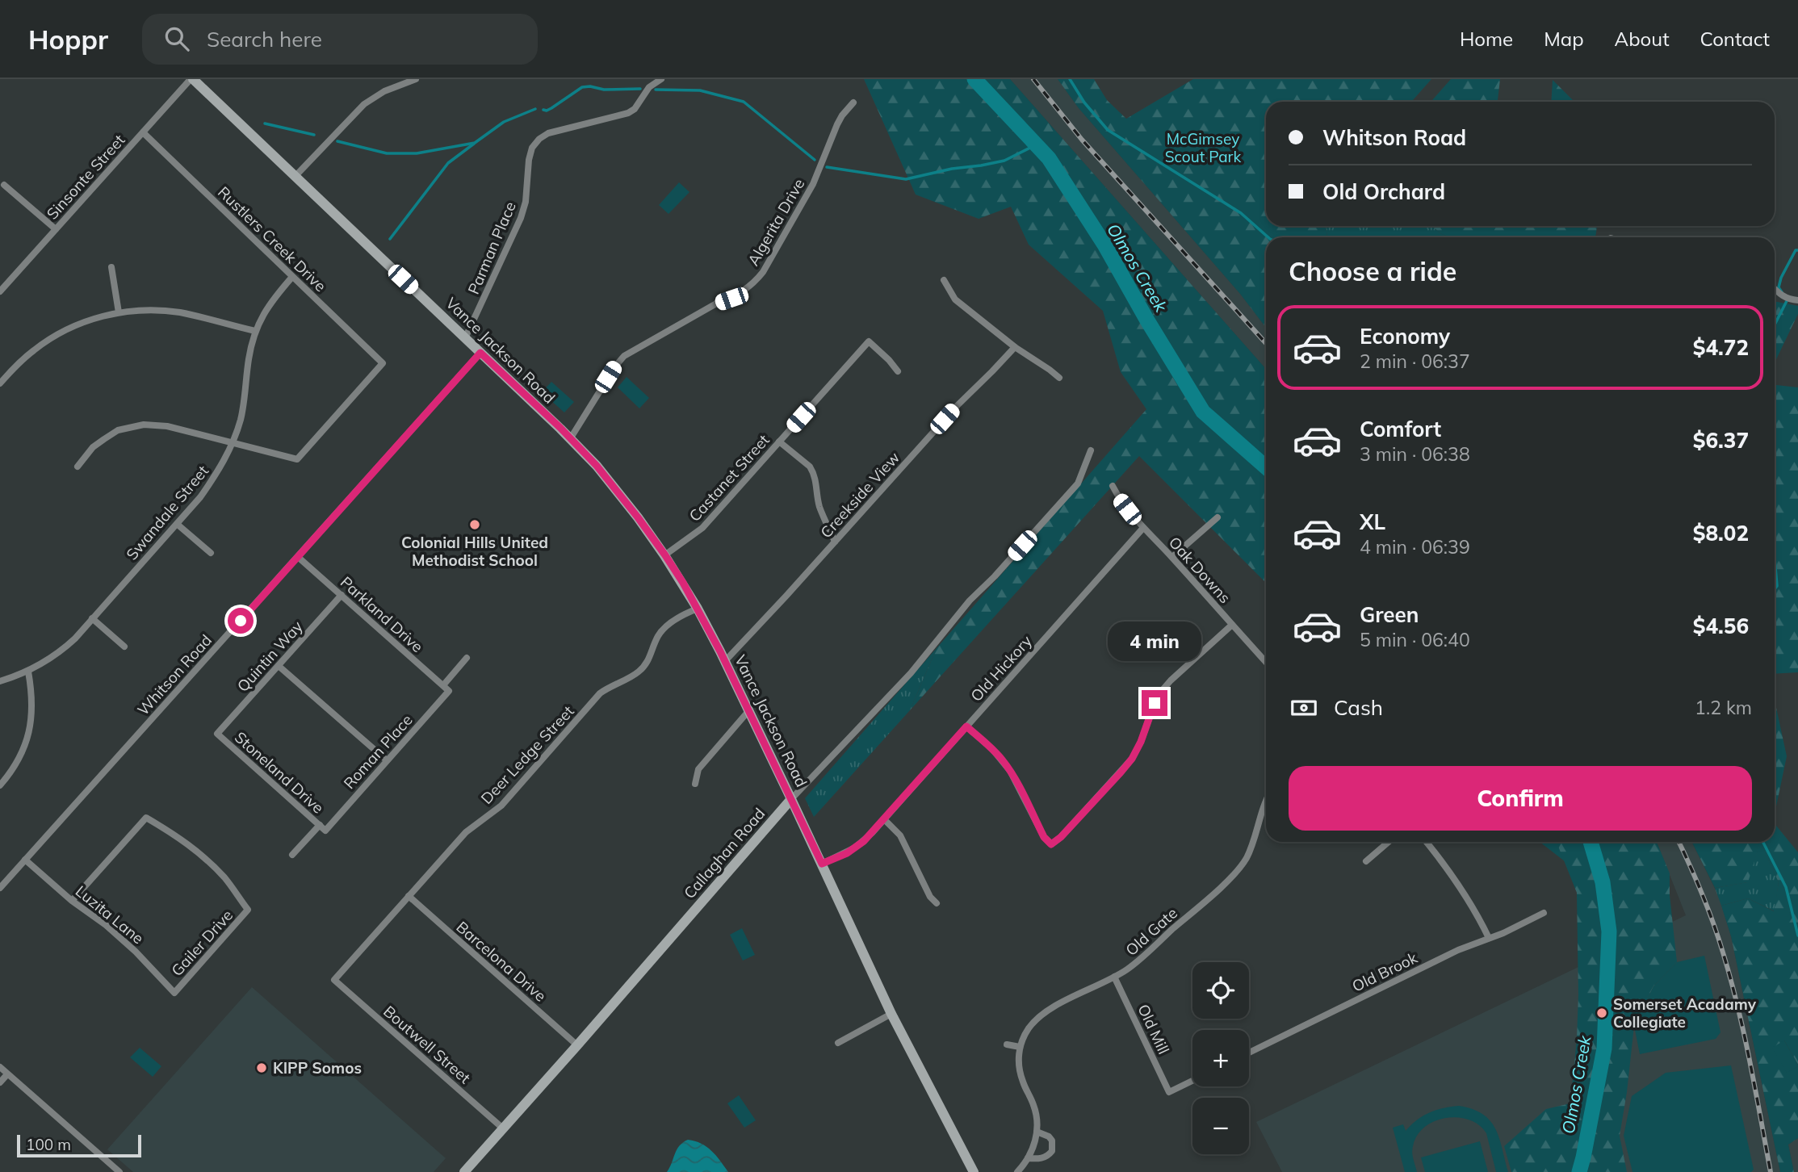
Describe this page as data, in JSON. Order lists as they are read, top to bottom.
{
  "streets": {
    "main road": ["Vance Jackson Road", "Callaghan Road"],
    "street": [
      "Sinsonte Street",
      "Algerita Drive",
      "Rustlers Creek Drive",
      "Parman Place",
      "Castanet Street",
      "Creekside View",
      "Swandale Street",
      "Oak Downs",
      "Parkland Drive",
      "Quintin Way",
      "Old Hickory",
      "Whitson Road",
      "Roman Place",
      "Deer Ledge Street",
      "Stoneland Drive",
      "Luzita Lane",
      "Old Gate",
      "Gailer Drive",
      "Barcelona Drive",
      "Old Brook",
      "Old Mill",
      "Boutwell Street"
    ]
  },
  "crossings": [
    ["Sinsonte Street", "Rustlers Creek Drive"],
    ["Sinsonte Street", "Vance Jackson Road"],
    ["Algerita Drive", "Vance Jackson Road"],
    ["Rustlers Creek Drive", "Swandale Street"],
    ["Parman Place", "Vance Jackson Road"],
    ["Vance Jackson Road", "Castanet Street"],
    ["Vance Jackson Road", "Creekside View"],
    ["Vance Jackson Road", "Old Hickory"],
    ["Vance Jackson Road", "Whitson Road"],
    ["Vance Jackson Road", "Deer Ledge Street"],
    ["Vance Jackson Road", "Callaghan Road"],
    ["Oak Downs", "Old Hickory"],
    ["Parkland Drive", "Quintin Way"],
    ["Parkland Drive", "Whitson Road"],
    ["Parkland Drive", "Roman Place"],
    ["Quintin Way", "Stoneland Drive"],
    ["Whitson Road", "Luzita Lane"],
    ["Roman Place", "Stoneland Drive"],
    ["Deer Ledge Street", "Barcelona Drive"],
    ["Deer Ledge Street", "Boutwell Street"],
    ["Callaghan Road", "Barcelona Drive"],
    ["Callaghan Road", "Boutwell Street"],
    ["Luzita Lane", "Gailer Drive"],
    ["Old Gate", "Old Mill"]
  ],
  "water": ["Olmos Creek"],
  "parks": ["McGimsey Scout Park"],
  "places": ["Colonial Hills United Methodist School", "Somerset Acadamy Collegiate", "KIPP Somos"],
  "scale_bar": "100 m",
  "page": {
    "header": "Hoppr",
    "search": "Search here",
    "nav": [
      "Home",
      "Map",
      "About",
      "Contact"
    ],
    "banner": ["Whitson Road", "Old Orchard"],
    "heading": "Choose a ride",
    "list": [
      {
        "name": "Economy",
        "note": "2 min · 06:37",
        "value": "$4.72"
      },
      {
        "name": "Comfort",
        "note": "3 min · 06:38",
        "value": "$6.37"
      },
      {
        "name": "XL",
        "note": "4 min · 06:39",
        "value": "$8.02"
      },
      {
        "name": "Green",
        "note": "5 min · 06:40",
        "value": "$4.56"
      }
    ],
    "bubble": "4 min",
    "pay": ["Cash", "1.2 km"],
    "buttons": "Confirm",
    "map_buttons": ["+", "−"],
    "scale": "100 m"
  }
}
